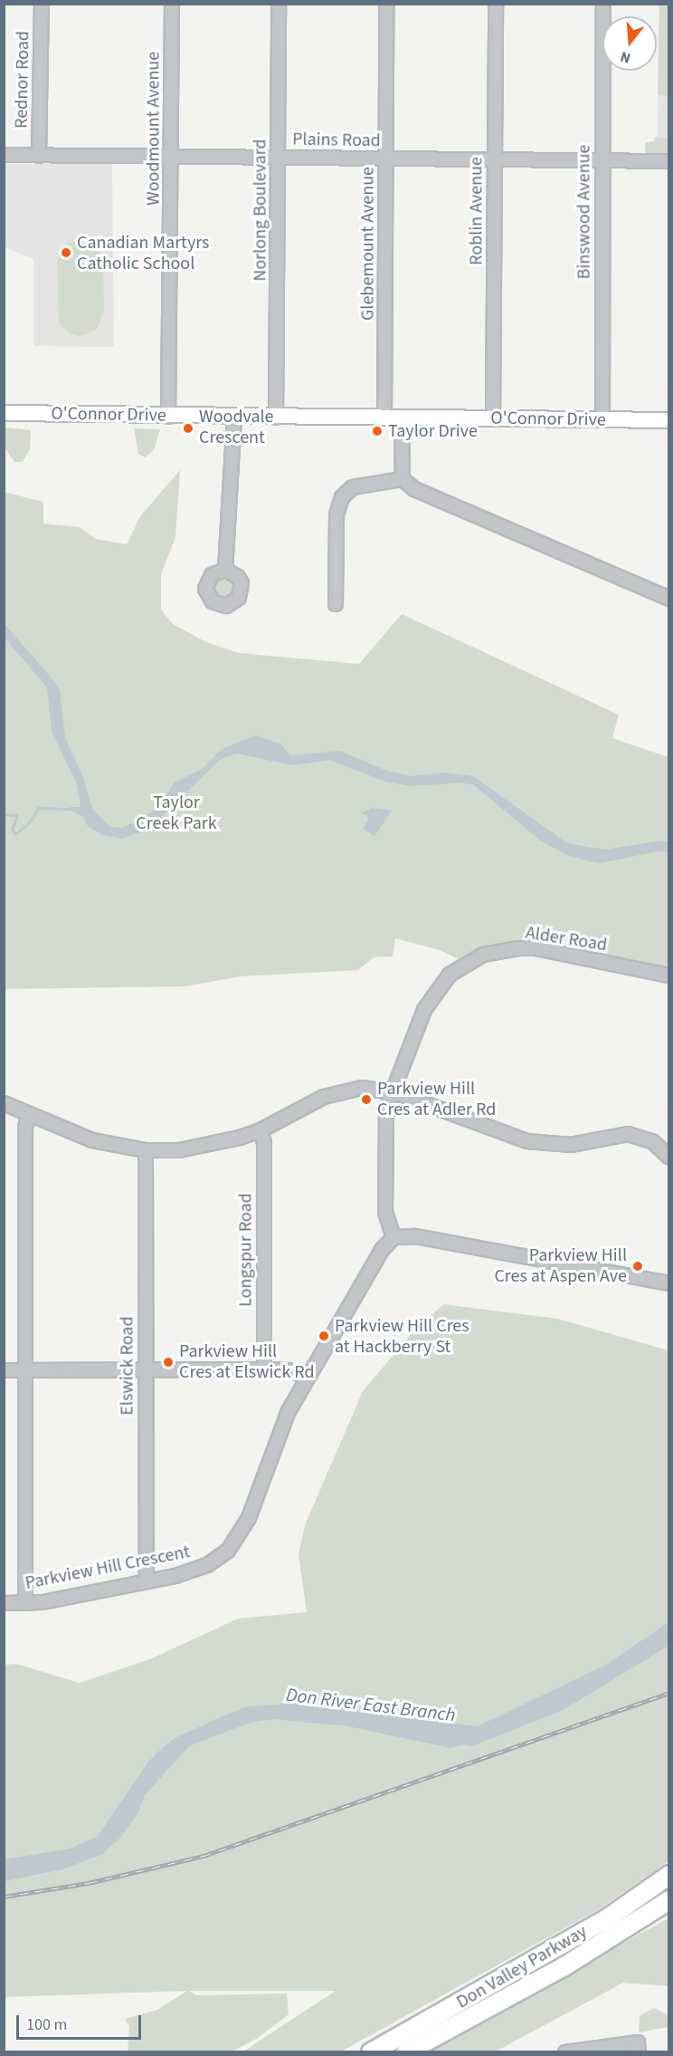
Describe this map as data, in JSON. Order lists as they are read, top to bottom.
{
  "streets": {
    "highway": ["Don Valley Parkway"],
    "main road": ["O'Connor Drive"],
    "street": [
      "Rednor Road",
      "Woodmount Avenue",
      "Plains Road",
      "Norlong Boulevard",
      "Roblin Avenue",
      "Binswood Avenue",
      "Glebemount Avenue",
      "Alder Road",
      "Longspur Road",
      "Elswick Road",
      "Parkview Hill Crescent"
    ]
  },
  "crossings": [
    ["Rednor Road", "Plains Road"],
    ["Woodmount Avenue", "Plains Road"],
    ["Woodmount Avenue", "O'Connor Drive"],
    ["Plains Road", "Norlong Boulevard"],
    ["Plains Road", "Roblin Avenue"],
    ["Plains Road", "Binswood Avenue"],
    ["Plains Road", "Glebemount Avenue"],
    ["Norlong Boulevard", "O'Connor Drive"],
    ["Roblin Avenue", "O'Connor Drive"],
    ["Binswood Avenue", "O'Connor Drive"],
    ["Glebemount Avenue", "O'Connor Drive"],
    ["Alder Road", "Parkview Hill Crescent"],
    ["Elswick Road", "Parkview Hill Crescent"]
  ],
  "water": ["Don River East Branch"],
  "parks": ["Taylor Creek Park"],
  "places": [
    "Canadian Martyrs Catholic School",
    "Woodvale Crescent",
    "Taylor Drive",
    "Parkview Hill Cres at Adler Rd",
    "Parkview Hill Cres at Aspen Ave",
    "Parkview Hill Cres at Hackberry St",
    "Parkview Hill Cres at Elswick Rd"
  ],
  "scale_bar": "100 m",
  "north": "bottom"
}
